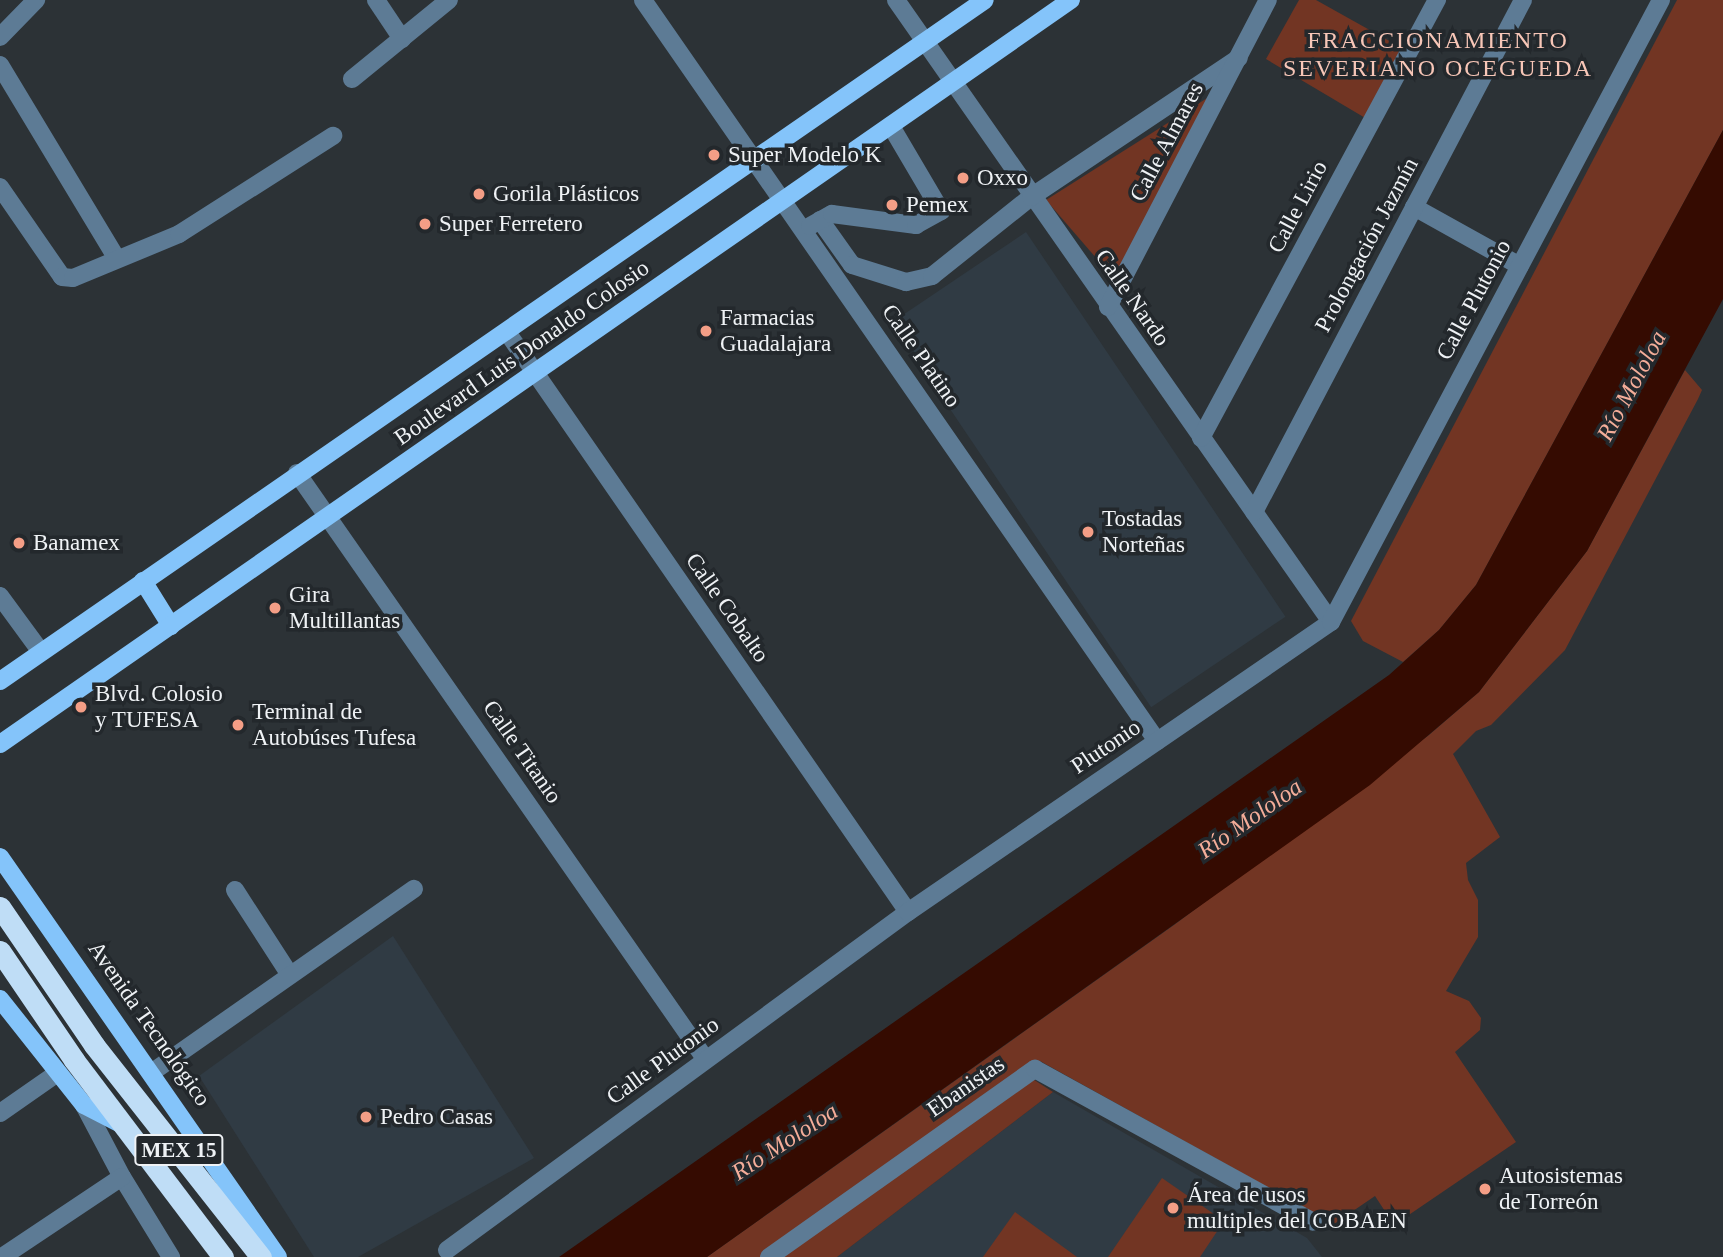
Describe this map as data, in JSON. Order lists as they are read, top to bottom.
{
  "streets": {
    "highway": ["MEX 15"],
    "main road": ["Boulevard Luis Donaldo Colosio", "Avenida Tecnológico"],
    "street": [
      "Calle Almares",
      "Calle Lirio",
      "Prolongación Jazmín",
      "Calle Nardo",
      "Calle Plutonio",
      "Calle Platino",
      "Calle Cobalto",
      "Plutonio",
      "Calle Titanio",
      "Ebanistas"
    ]
  },
  "crossings": [
    ["Calle Almares", "Calle Nardo"],
    ["Calle Lirio", "Calle Nardo"],
    ["Prolongación Jazmín", "Calle Nardo"],
    ["Calle Nardo", "Calle Plutonio"],
    ["Calle Nardo", "Boulevard Luis Donaldo Colosio"],
    ["Calle Nardo", "Plutonio"],
    ["Calle Plutonio", "Calle Cobalto"],
    ["Calle Plutonio", "Plutonio"],
    ["Calle Plutonio", "Calle Titanio"],
    ["Boulevard Luis Donaldo Colosio", "Calle Platino"],
    ["Boulevard Luis Donaldo Colosio", "Calle Cobalto"],
    ["Boulevard Luis Donaldo Colosio", "Calle Titanio"],
    ["Calle Platino", "Plutonio"],
    ["Calle Cobalto", "Plutonio"]
  ],
  "districts": ["FRACCIONAMIENTO SEVERIANO OCEGUEDA"],
  "water": ["Río Mololoa"],
  "places": [
    "Super Modelo K",
    "Oxxo",
    "Gorila Plásticos",
    "Pemex",
    "Super Ferretero",
    "Farmacias Guadalajara",
    "Tostadas Norteñas",
    "Banamex",
    "Gira Multillantas",
    "Blvd. Colosio y TUFESA",
    "Terminal de Autobúses Tufesa",
    "Pedro Casas",
    "Autosistemas de Torreón",
    "Área de usos multiples del COBAEN"
  ]
}
